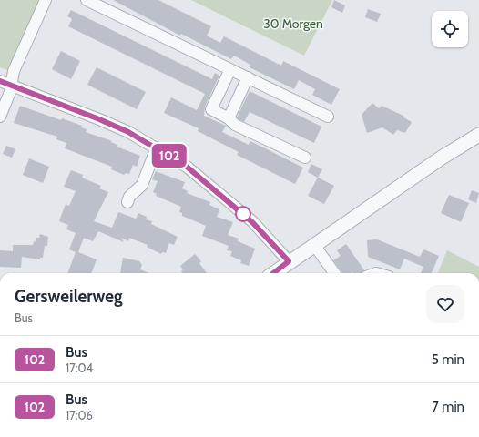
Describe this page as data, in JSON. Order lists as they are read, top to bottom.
{
  "parks": ["30 Morgen"],
  "lines": ["bus line 102"],
  "page": {
    "on_map": "102",
    "heading": ["Gersweilerweg", "Bus"],
    "list": [
      {
        "mark": "102",
        "name": "Bus",
        "note": "17:04",
        "value": "5 min"
      },
      {
        "mark": "102",
        "name": "Bus",
        "note": "17:06",
        "value": "7 min"
      }
    ]
  }
}
